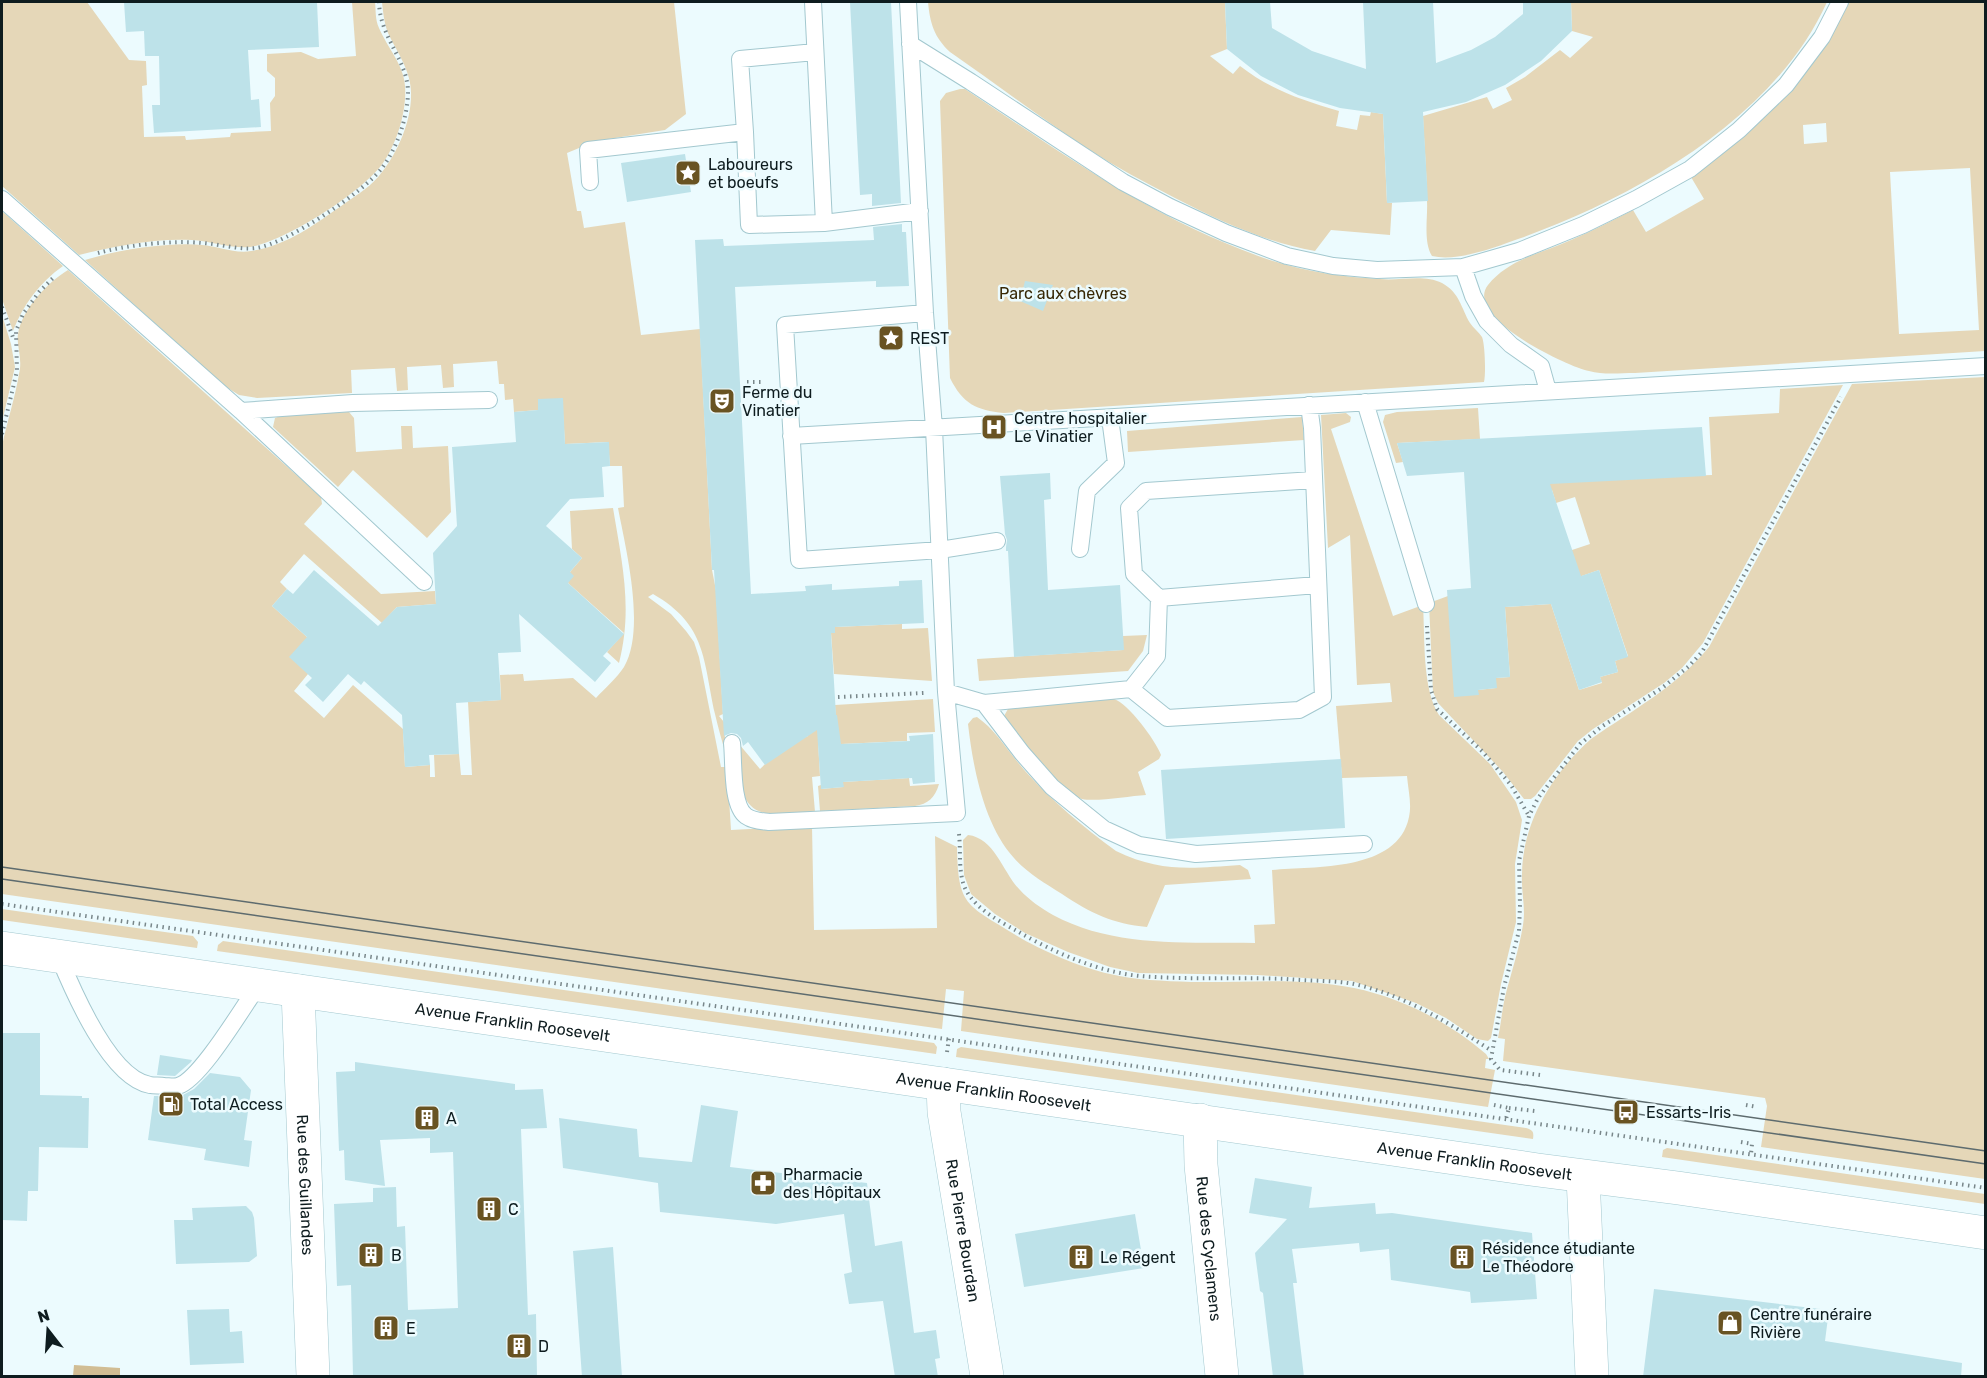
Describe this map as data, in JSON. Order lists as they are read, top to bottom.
{
  "streets": {
    "main road": [
      "Avenue Franklin Roosevelt",
      "Rue des Guillandes",
      "Rue Pierre Bourdan",
      "Rue des Cyclamens"
    ]
  },
  "crossings": [
    ["Avenue Franklin Roosevelt", "Rue des Guillandes"],
    ["Avenue Franklin Roosevelt", "Rue Pierre Bourdan"],
    ["Avenue Franklin Roosevelt", "Rue des Cyclamens"]
  ],
  "parks": ["Parc aux chèvres"],
  "places": {
    "place": ["Laboureurs et boeufs", "REST"],
    "theatre": ["Ferme du Vinatier"],
    "hospital": ["Centre hospitalier Le Vinatier"],
    "fuel station": ["Total Access"],
    "bus stop": ["Essarts-Iris"],
    "building": [
      "A",
      "C",
      "B",
      "Le Régent",
      "Résidence étudiante Le Théodore",
      "E",
      "D"
    ],
    "pharmacy": ["Pharmacie des Hôpitaux"],
    "shop": ["Centre funéraire Rivière"]
  },
  "north": "top"
}
